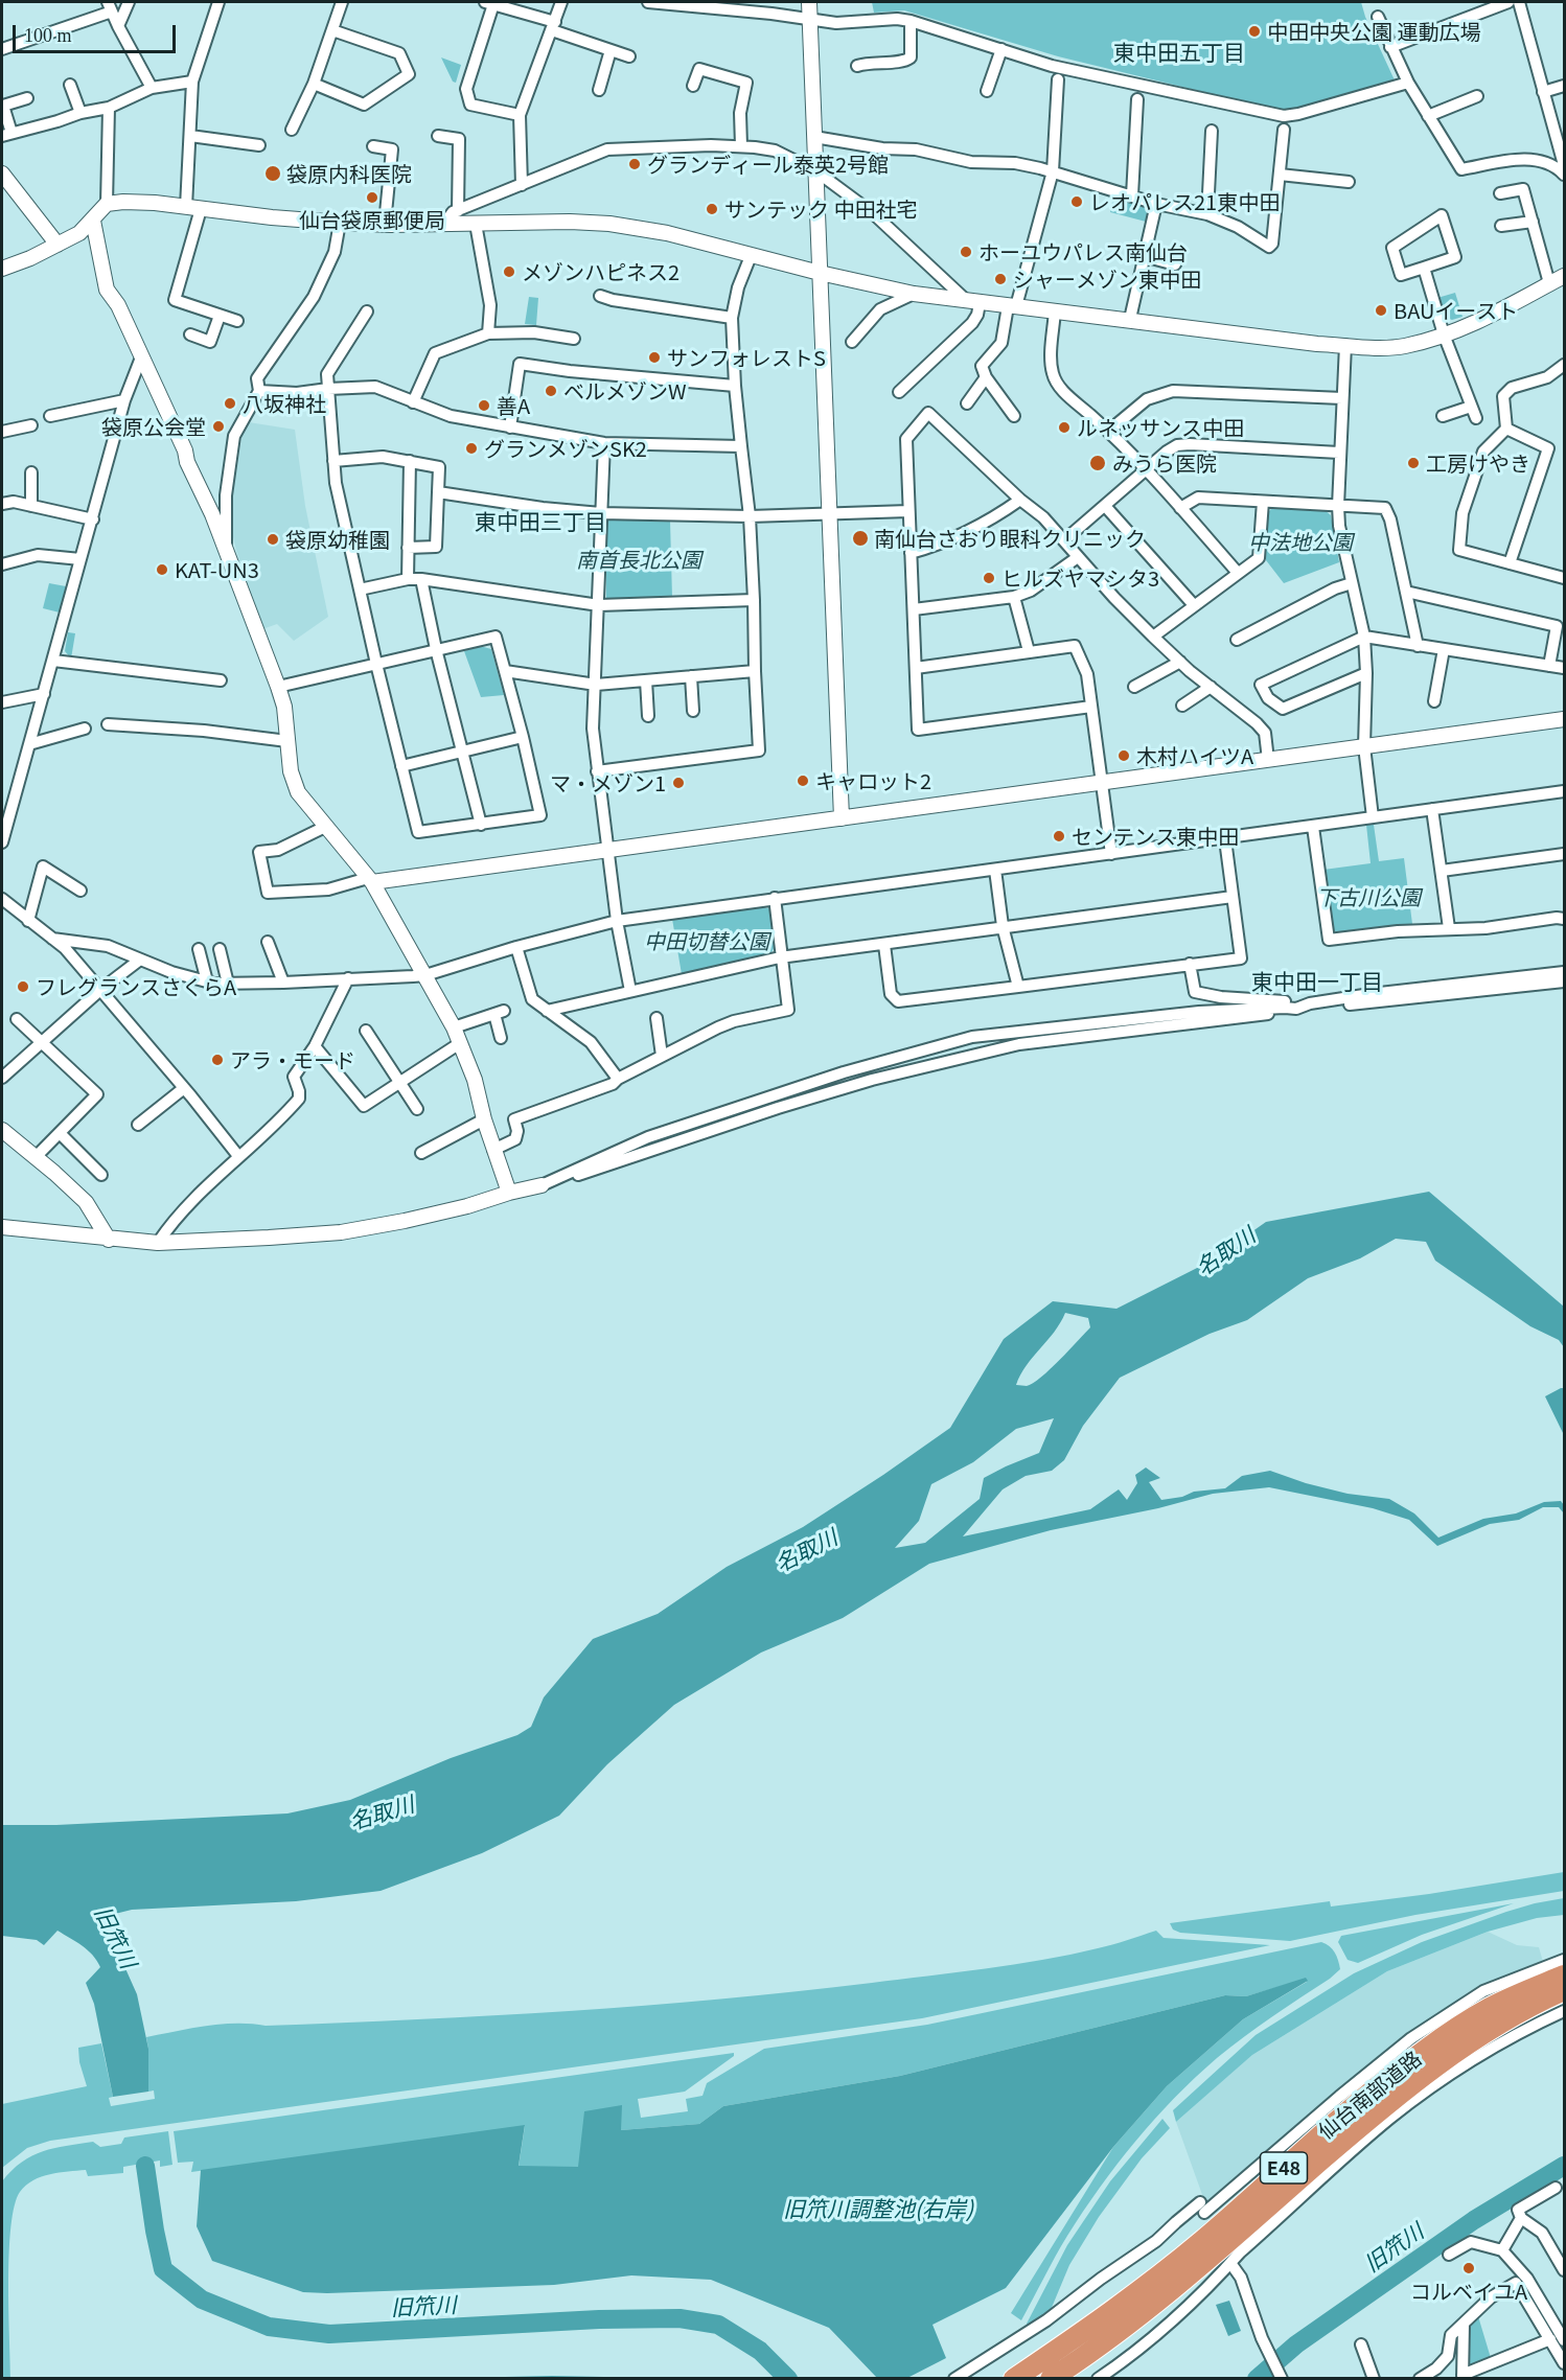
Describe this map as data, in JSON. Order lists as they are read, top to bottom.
{
  "streets": {
    "highway": ["仙台南部道路", "E48"]
  },
  "districts": ["東中田五丁目", "東中田三丁目", "東中田一丁目"],
  "water": ["名取川", "旧笊川", "旧笊川調整池(右岸)"],
  "parks": [
    "中法地公園",
    "南首長北公園",
    "下古川公園",
    "中田切替公園"
  ],
  "places": [
    "中田中央公園 運動広場",
    "グランディール泰英2号館",
    "袋原内科医院",
    "仙台袋原郵便局",
    "レオパレス21東中田",
    "サンテック 中田社宅",
    "ホーユウパレス南仙台",
    "メゾンハピネス2",
    "シャーメゾン東中田",
    "BAUイースト",
    "サンフォレストS",
    "ベルメゾンW",
    "八坂神社",
    "善A",
    "袋原公会堂",
    "ルネッサンス中田",
    "グランメゾンSK2",
    "みうら医院",
    "工房けやき",
    "南仙台さおり眼科クリニック",
    "袋原幼稚園",
    "KAT-UN3",
    "ヒルズヤマシタ3",
    "木村ハイツA",
    "キャロット2",
    "マ・メゾン1",
    "センテンス東中田",
    "フレグランスさくらA",
    "アラ・モード",
    "コルベイユA"
  ],
  "scale_bar": "100 m"
}
